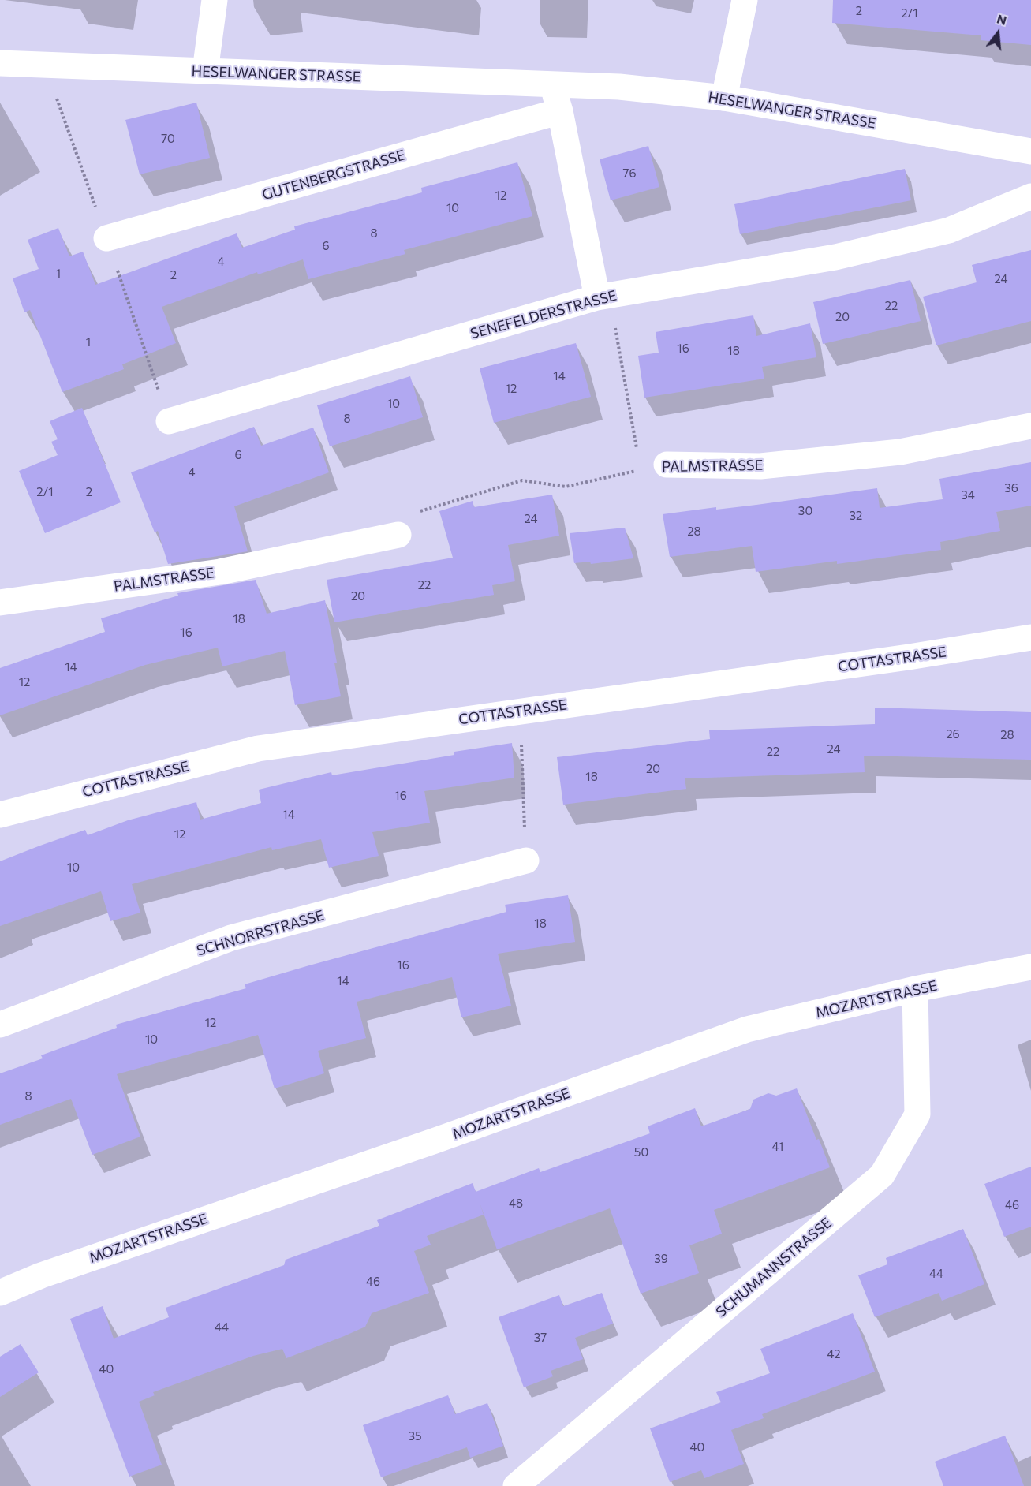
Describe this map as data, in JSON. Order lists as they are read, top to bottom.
{
  "streets": {
    "street": [
      "HESELWANGER STRASSE",
      "GUTENBERGSTRASSE",
      "SENEFELDERSTRASSE",
      "PALMSTRASSE",
      "COTTASTRASSE",
      "SCHNORRSTRASSE",
      "MOZARTSTRASSE",
      "SCHUMANNSTRASSE"
    ]
  },
  "crossings": [
    ["MOZARTSTRASSE", "SCHUMANNSTRASSE"]
  ],
  "house_numbers": [
    "2",
    "2/1",
    "70",
    "76",
    "12",
    "10",
    "8",
    "6",
    "4",
    "1",
    "2",
    "24",
    "22",
    "20",
    "1",
    "16",
    "18",
    "14",
    "12",
    "10",
    "8",
    "6",
    "4",
    "36",
    "2/1",
    "2",
    "34",
    "30",
    "32",
    "24",
    "28",
    "22",
    "20",
    "18",
    "16",
    "14",
    "12",
    "26",
    "28",
    "24",
    "22",
    "20",
    "18",
    "16",
    "14",
    "12",
    "10",
    "18",
    "16",
    "14",
    "12",
    "10",
    "8",
    "41",
    "50",
    "48",
    "46",
    "39",
    "44",
    "46",
    "44",
    "37",
    "42",
    "40",
    "35",
    "40"
  ],
  "north": "top"
}
